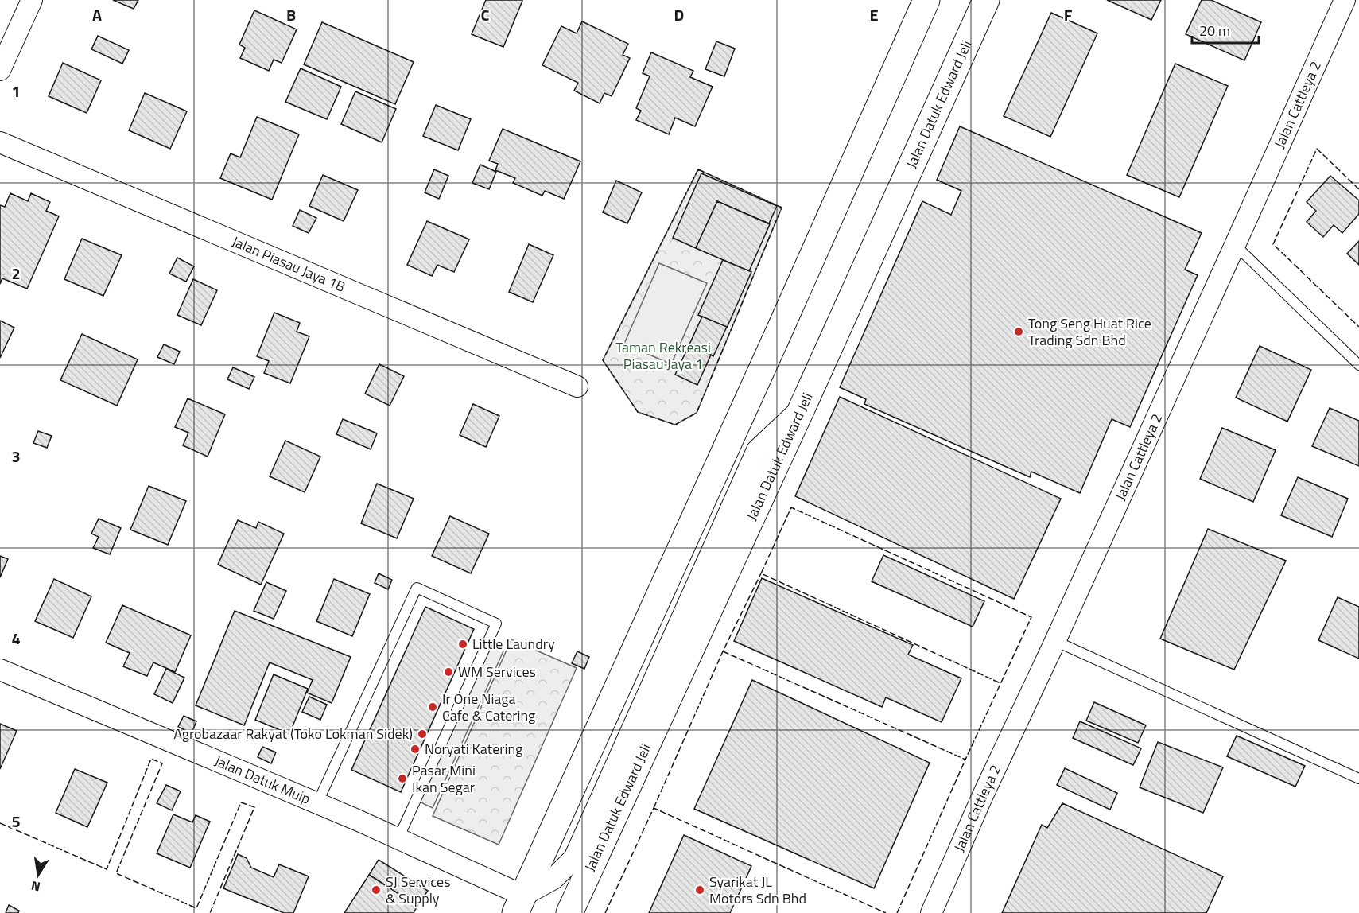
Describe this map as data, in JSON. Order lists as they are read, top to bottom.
{
  "streets": {
    "street": [
      "Jalan Datuk Edward Jeli",
      "Jalan Cattleya 2",
      "Jalan Piasau Jaya 1B",
      "Jalan Datuk Muip"
    ]
  },
  "parks": ["Taman Rekreasi Piasau Jaya 1"],
  "places": [
    "Tong Seng Huat Rice Trading Sdn Bhd",
    "Little Laundry",
    "WM Services",
    "Ir One Niaga Cafe & Catering",
    "Agrobazaar Rakyat (Toko Lokman Sidek)",
    "Noryati Katering",
    "Pasar Mini Ikan Segar",
    "SJ Services & Supply",
    "Syarikat JL Motors Sdn Bhd"
  ],
  "scale_bar": "20 m",
  "north": "bottom",
  "grid": {
    "columns": [
      "A",
      "B",
      "C",
      "D",
      "E",
      "F"
    ],
    "rows": [
      "1",
      "2",
      "3",
      "4",
      "5"
    ]
  }
}
